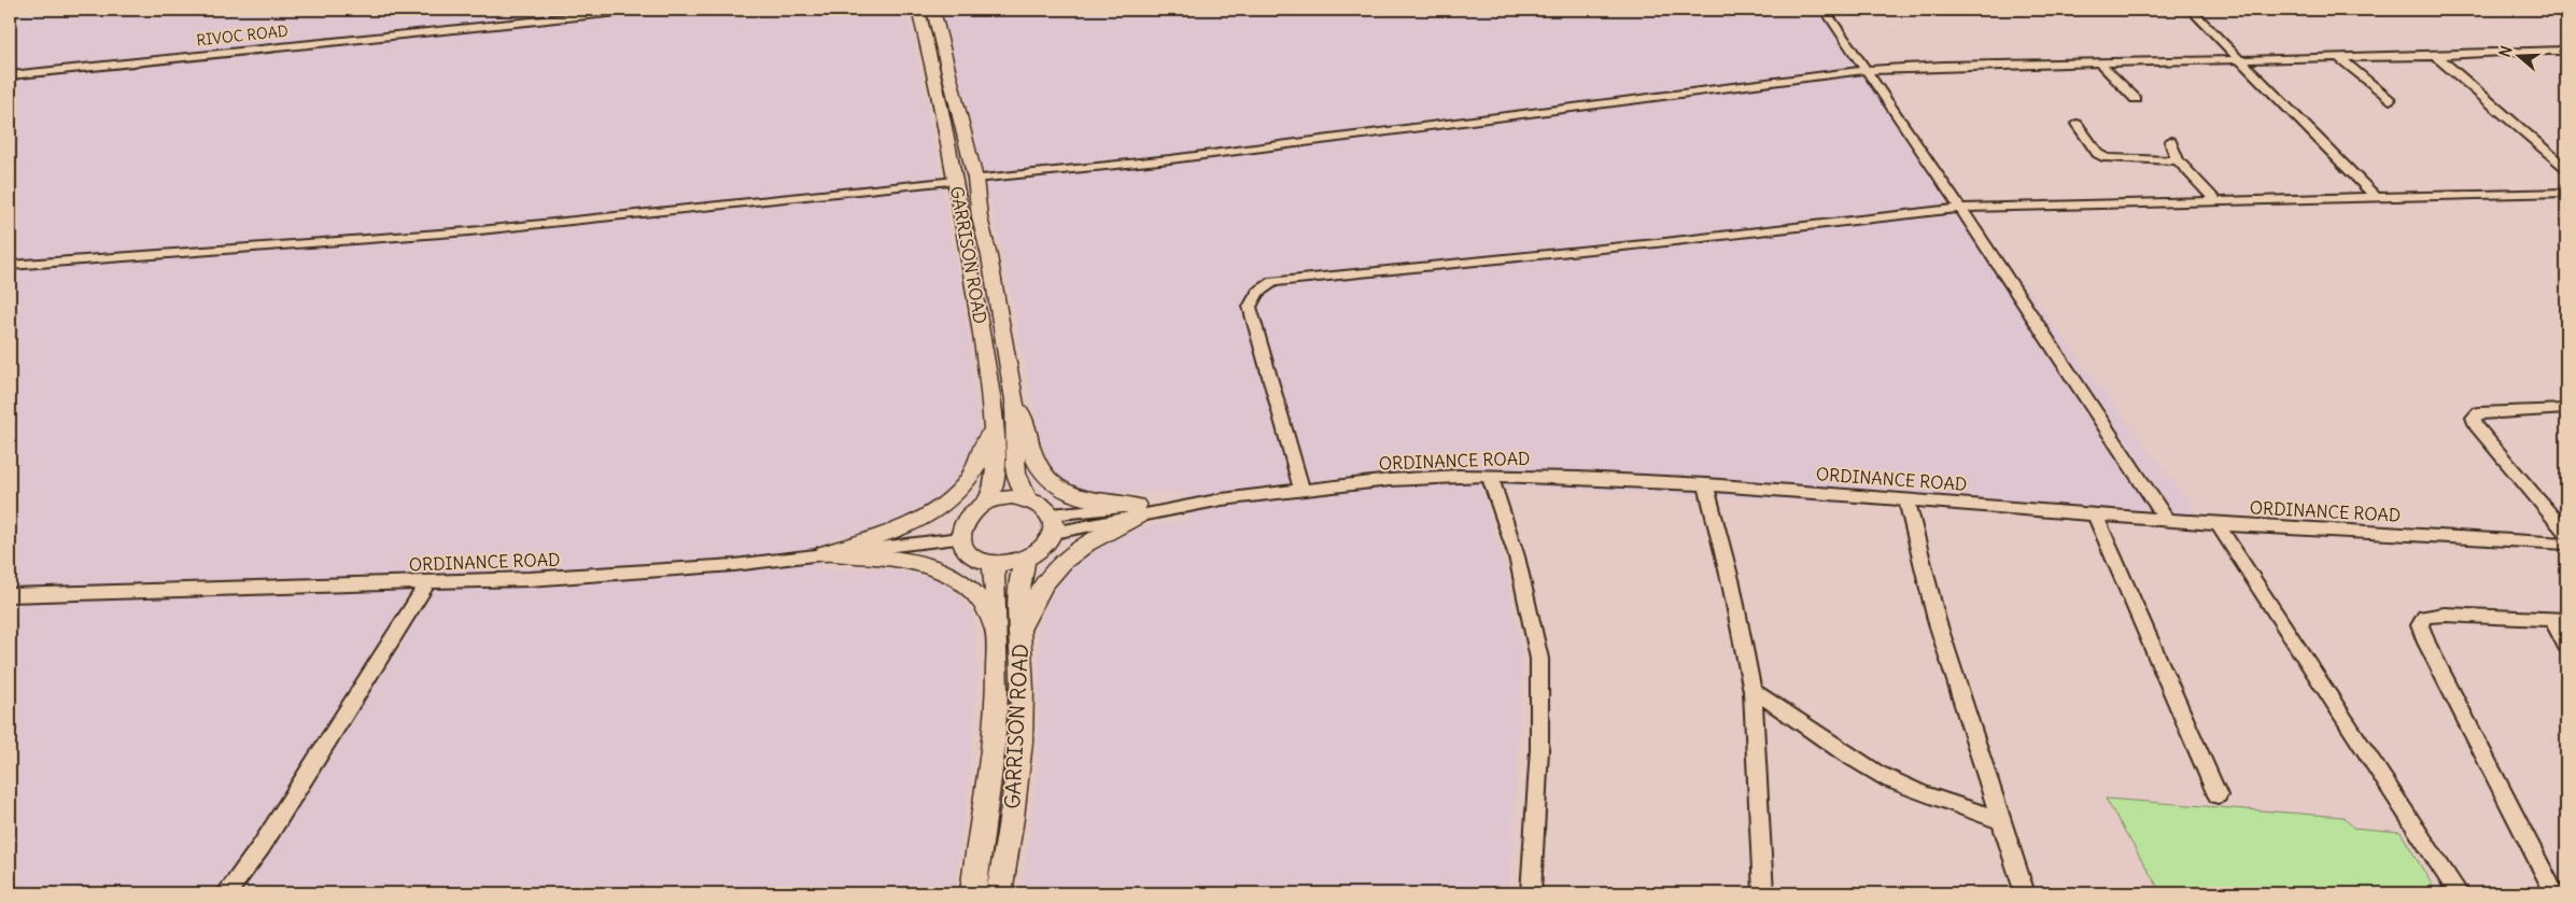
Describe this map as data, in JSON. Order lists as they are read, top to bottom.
{
  "streets": {
    "main road": ["GARRISON ROAD"],
    "street": ["RIVOC ROAD", "ORDINANCE ROAD"]
  },
  "crossings": [
    ["GARRISON ROAD", "ORDINANCE ROAD"]
  ],
  "north": "left"
}
